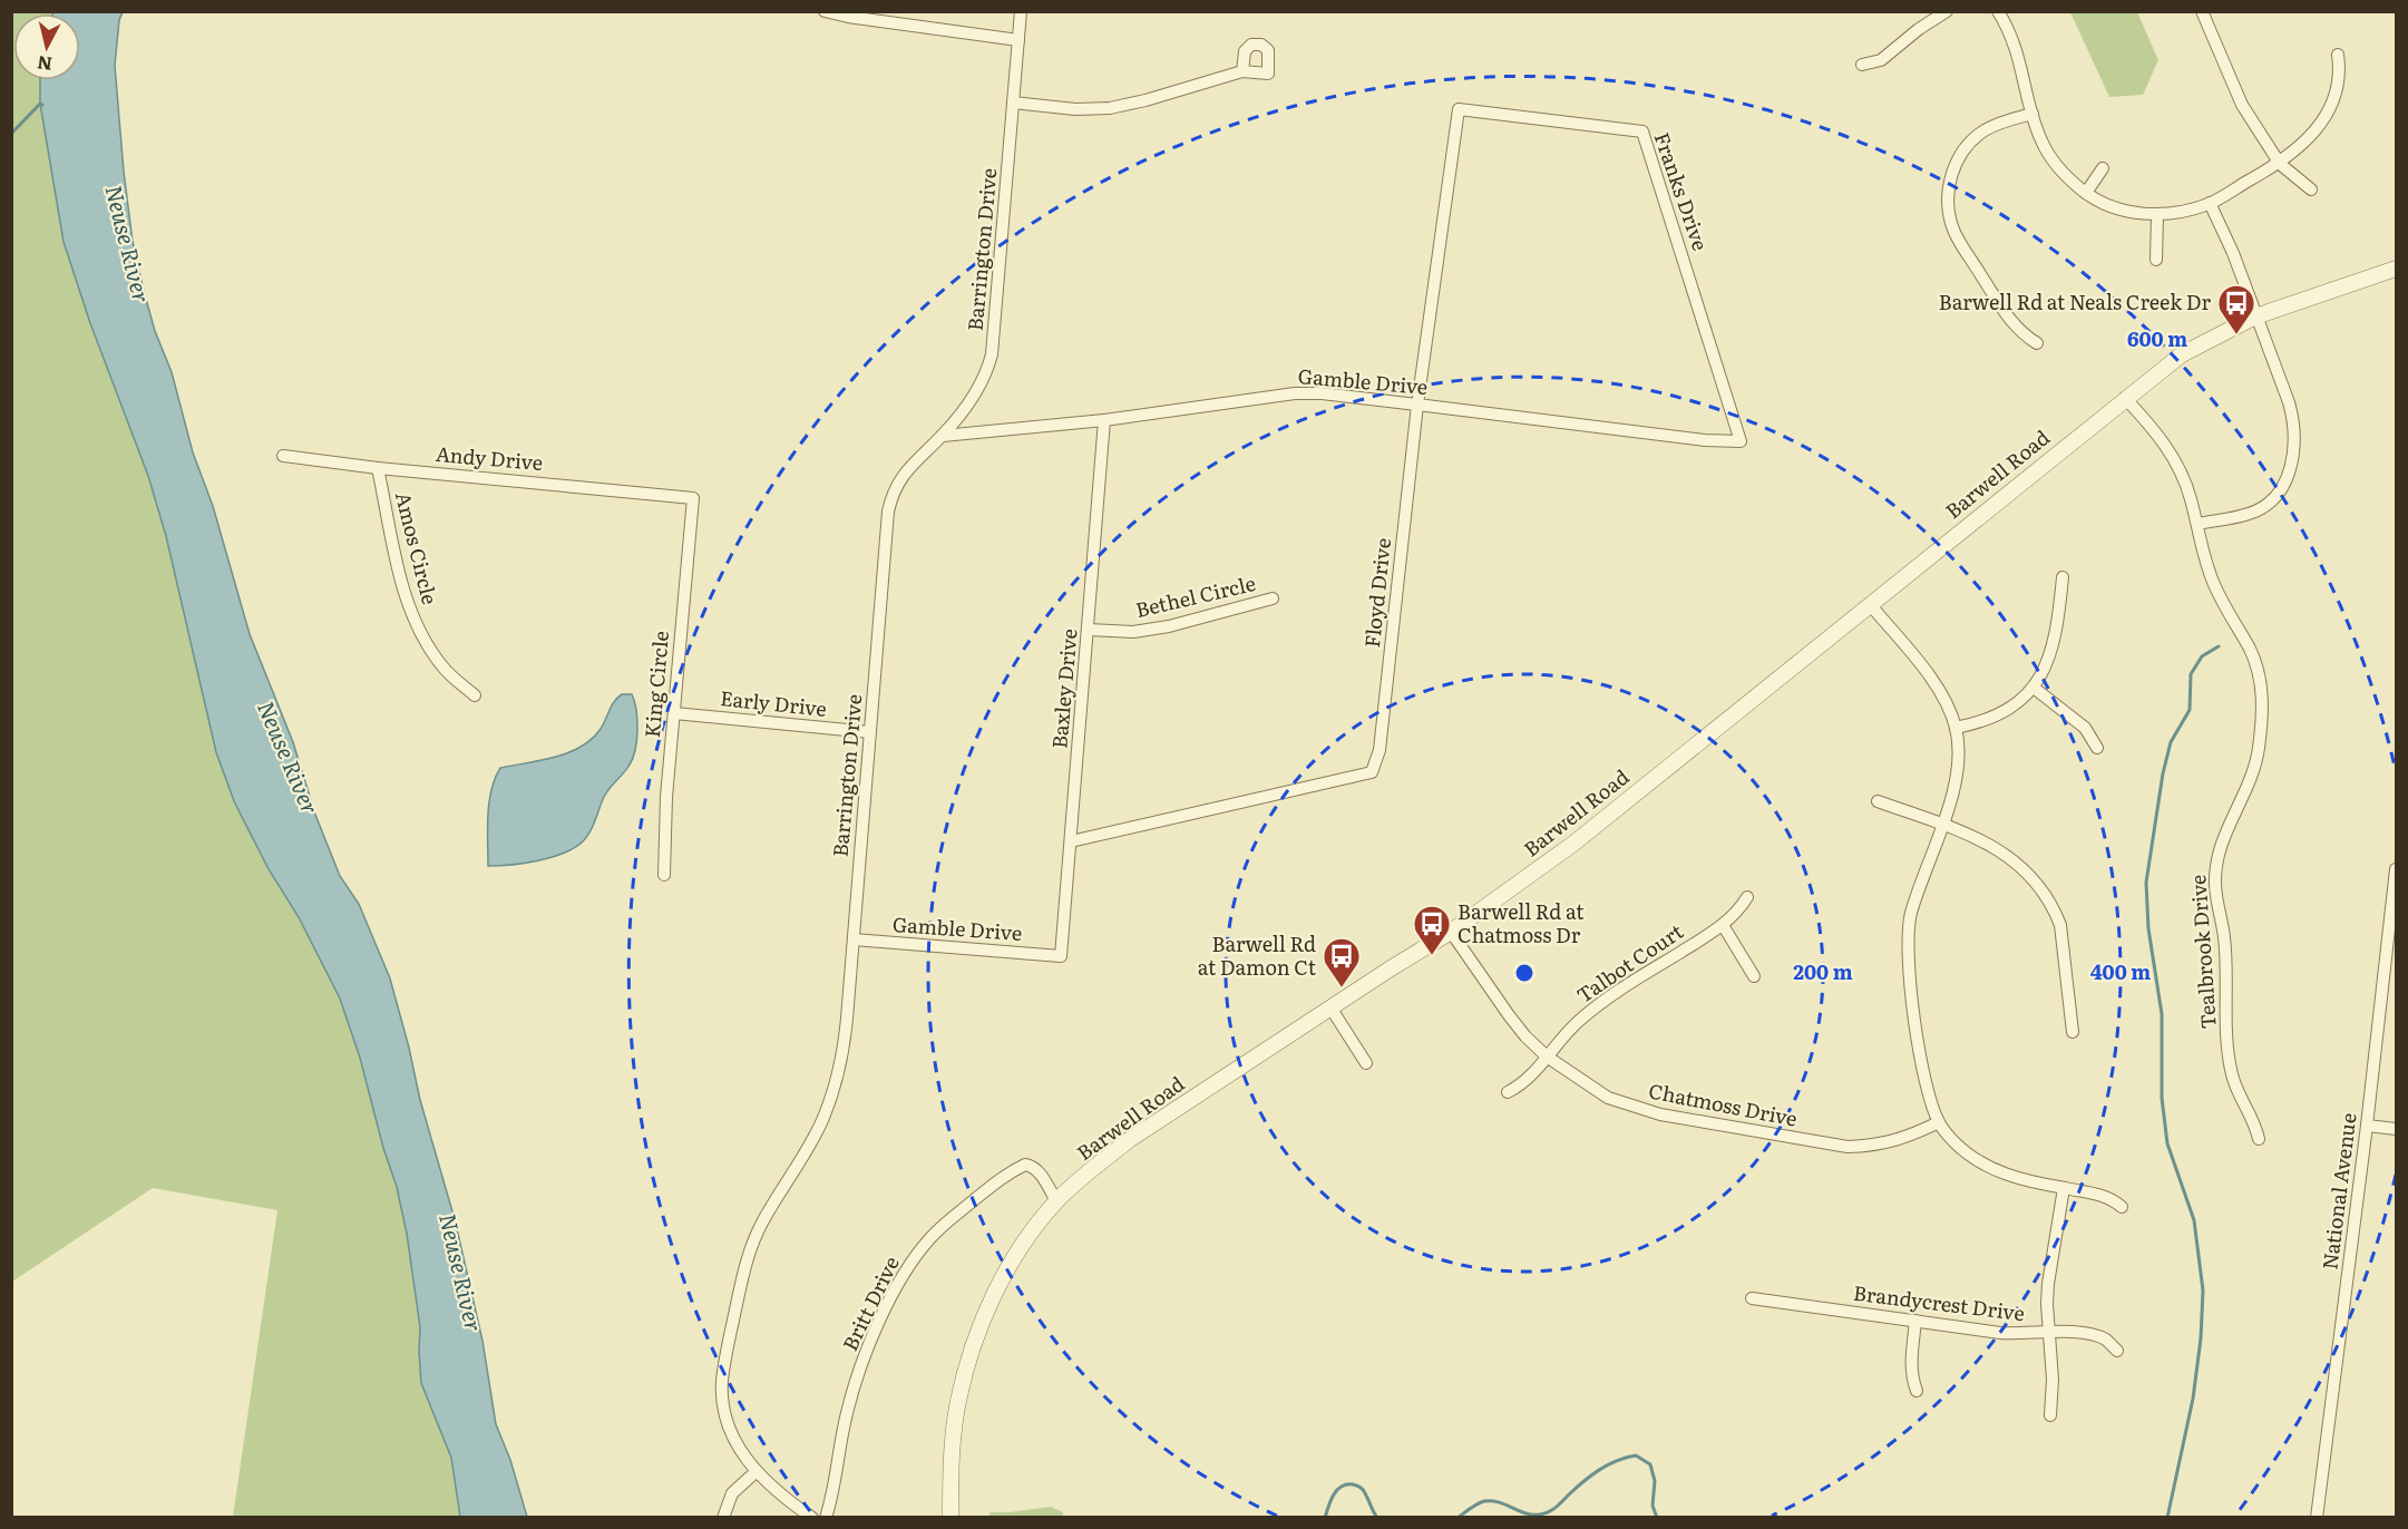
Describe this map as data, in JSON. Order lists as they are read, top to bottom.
{
  "streets": {
    "street": [
      "Franks Drive",
      "Barrington Drive",
      "Gamble Drive",
      "Andy Drive",
      "Barwell Road",
      "Amos Circle",
      "Floyd Drive",
      "Bethel Circle",
      "King Circle",
      "Baxley Drive",
      "Early Drive",
      "Tealbrook Drive",
      "Talbot Court",
      "Chatmoss Drive",
      "National Avenue",
      "Britt Drive",
      "Brandycrest Drive"
    ]
  },
  "crossings": [
    ["Franks Drive", "Gamble Drive"],
    ["Franks Drive", "Floyd Drive"],
    ["Barrington Drive", "Gamble Drive"],
    ["Barrington Drive", "Early Drive"],
    ["Gamble Drive", "Floyd Drive"],
    ["Gamble Drive", "Baxley Drive"],
    ["Andy Drive", "Amos Circle"],
    ["Andy Drive", "King Circle"],
    ["Barwell Road", "Tealbrook Drive"],
    ["Barwell Road", "Chatmoss Drive"],
    ["Barwell Road", "Britt Drive"],
    ["Floyd Drive", "Baxley Drive"],
    ["Bethel Circle", "Baxley Drive"],
    ["King Circle", "Early Drive"],
    ["Talbot Court", "Chatmoss Drive"]
  ],
  "water": ["Neuse River"],
  "places": {
    "bus stop": ["Barwell Rd at Neals Creek Dr", "Barwell Rd at Chatmoss Dr", "Barwell Rd at Damon Ct"]
  },
  "north": "bottom",
  "rings": ["600 m", "200 m", "400 m"]
}
